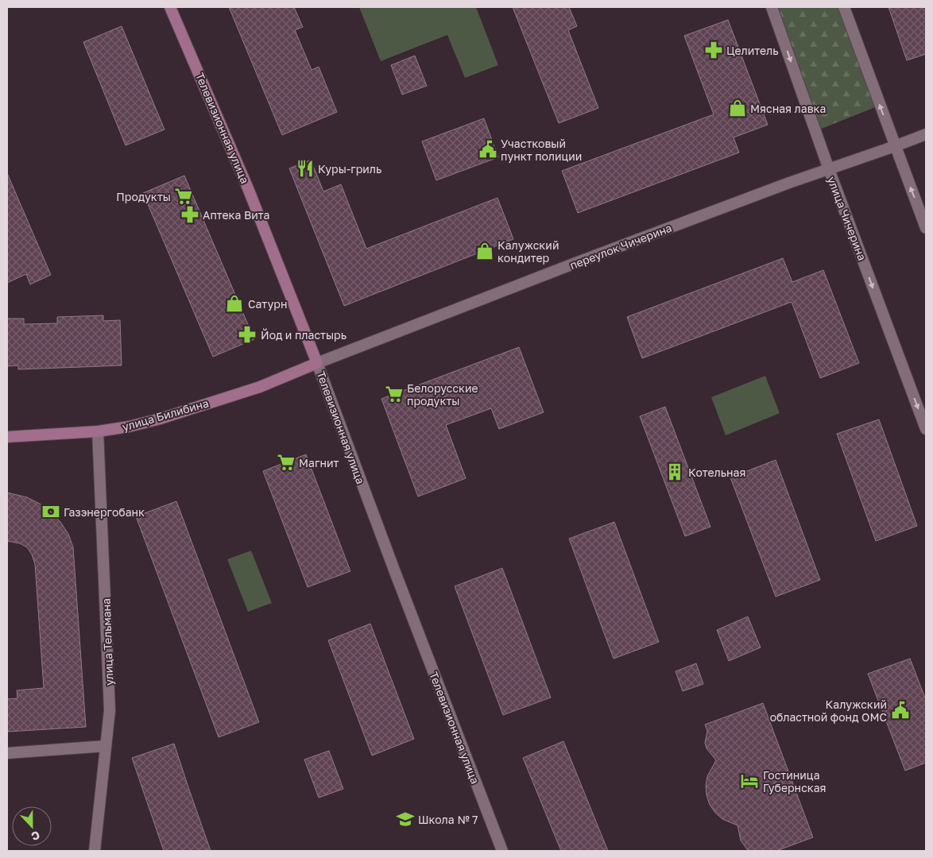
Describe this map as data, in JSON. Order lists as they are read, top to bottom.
{
  "streets": {
    "main road": ["Телевизионная улица", "улица Билибина"],
    "street": ["улица Чичерина", "переулок Чичерина", "улица Тельмана"]
  },
  "crossings": [
    ["Телевизионная улица", "переулок Чичерина"],
    ["Телевизионная улица", "улица Билибина"],
    ["улица Чичерина", "переулок Чичерина"],
    ["переулок Чичерина", "улица Билибина"],
    ["улица Билибина", "улица Тельмана"]
  ],
  "places": {
    "pharmacy": ["Целитель", "Аптека Вита", "Йод и пластырь"],
    "shop": ["Мясная лавка", "Калужский кондитер", "Сатурн"],
    "public building": ["Участковый пункт полиции", "Калужский областной фонд ОМС"],
    "restaurant": ["Куры-гриль"],
    "supermarket": ["Продукты", "Белорусские продукты", "Магнит"],
    "building": ["Котельная"],
    "bank": ["Газэнергобанк"],
    "hotel": ["Гостиница Губернская"],
    "school or university": ["Школа № 7"]
  },
  "north": "bottom"
}
